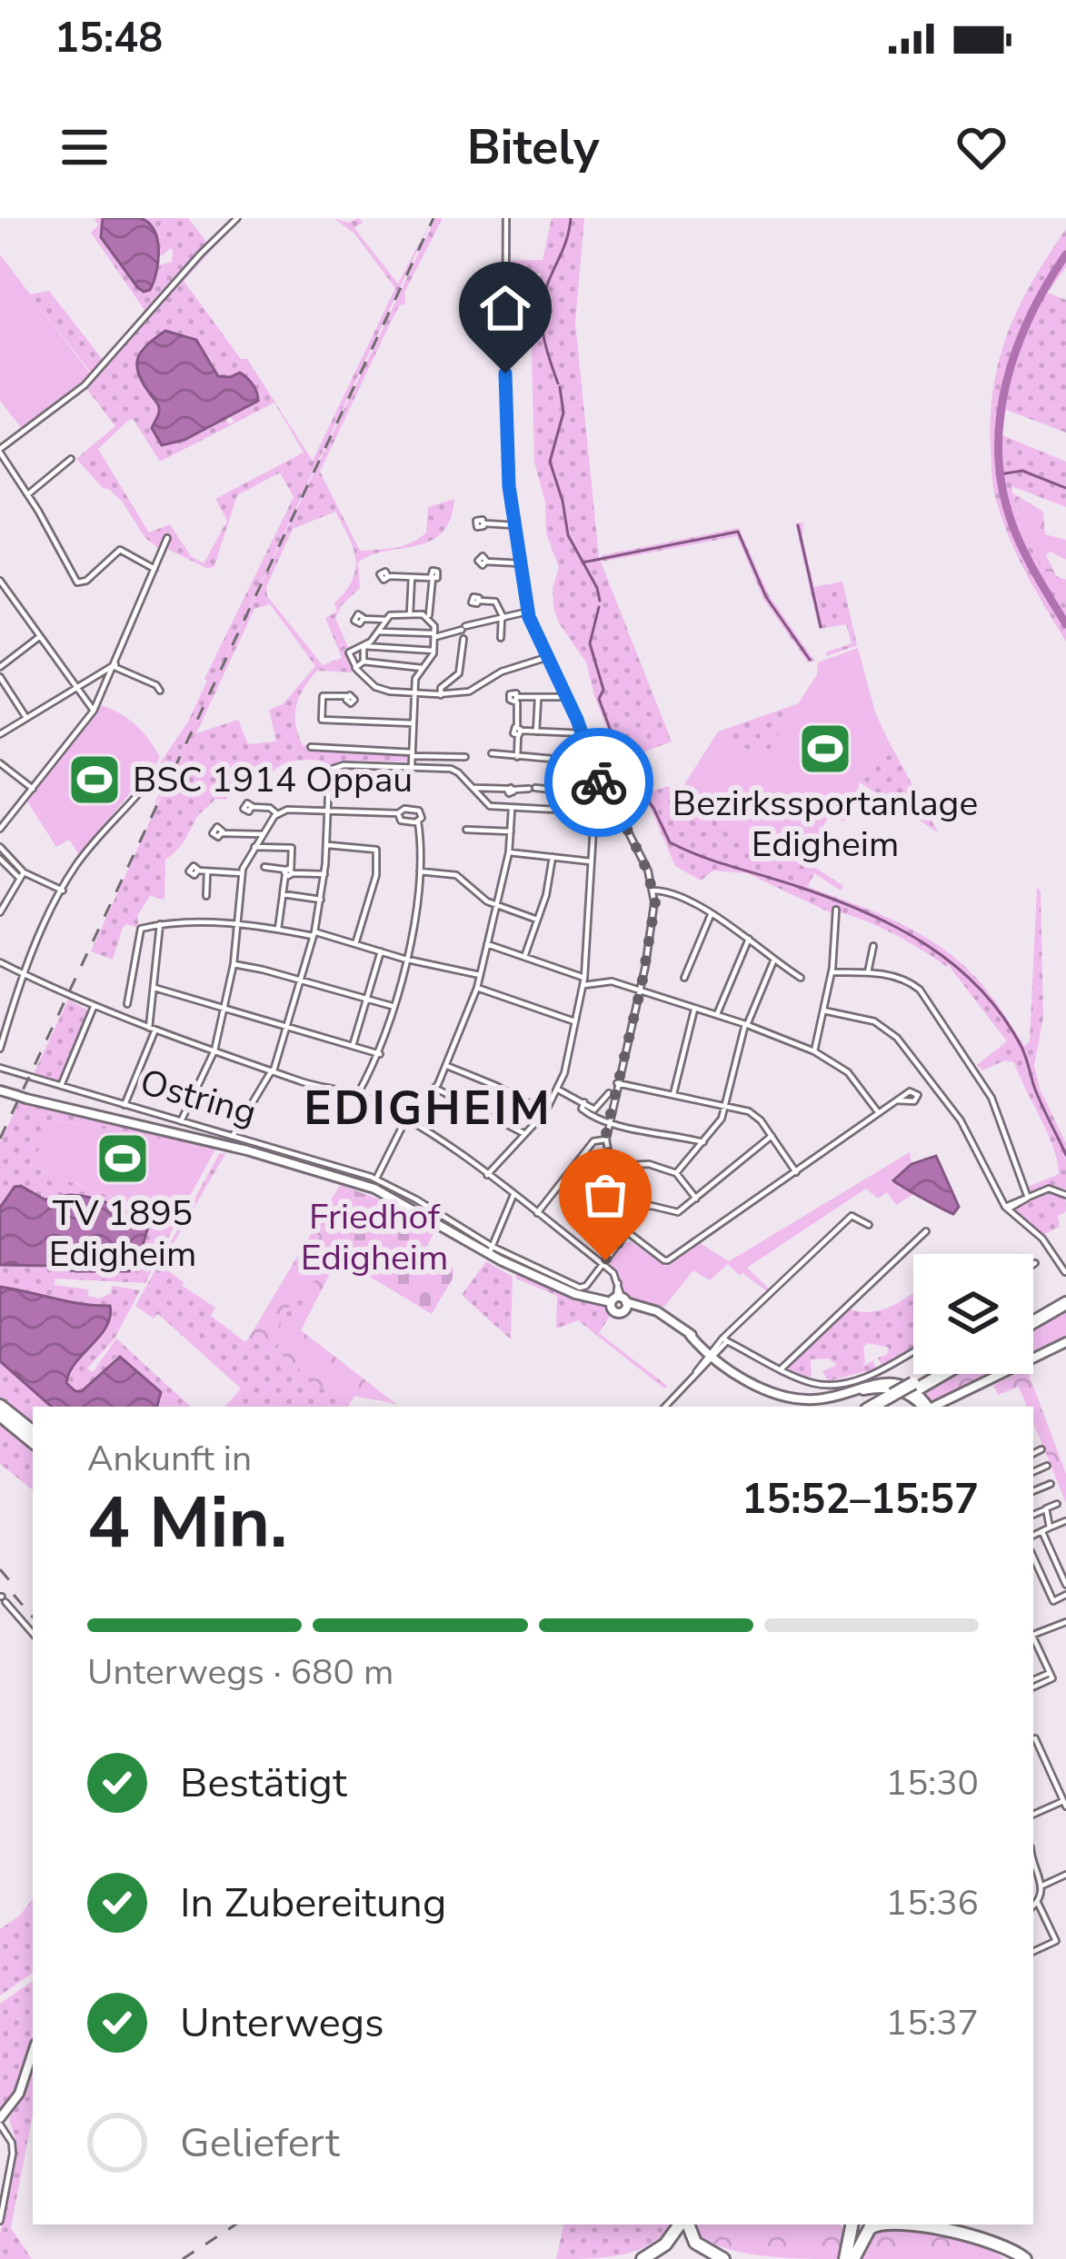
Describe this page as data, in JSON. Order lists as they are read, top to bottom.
{
  "streets": {
    "street": ["Ostring"]
  },
  "districts": ["EDIGHEIM"],
  "parks": ["Friedhof Edigheim"],
  "places": {
    "sports": ["Bezirkssportanlage Edigheim", "BSC 1914 Oppau", "TV 1895 Edigheim"]
  },
  "page": {
    "status": "15:48",
    "header": "Bitely",
    "heading": ["4 Min.", "Ankunft in", "15:52–15:57"],
    "bar": "Unterwegs · 680 m",
    "list": [
      ["Bestätigt", "15:30"],
      ["In Zubereitung", "15:36"],
      ["Unterwegs", "15:37"],
      "Geliefert"
    ]
  }
}
